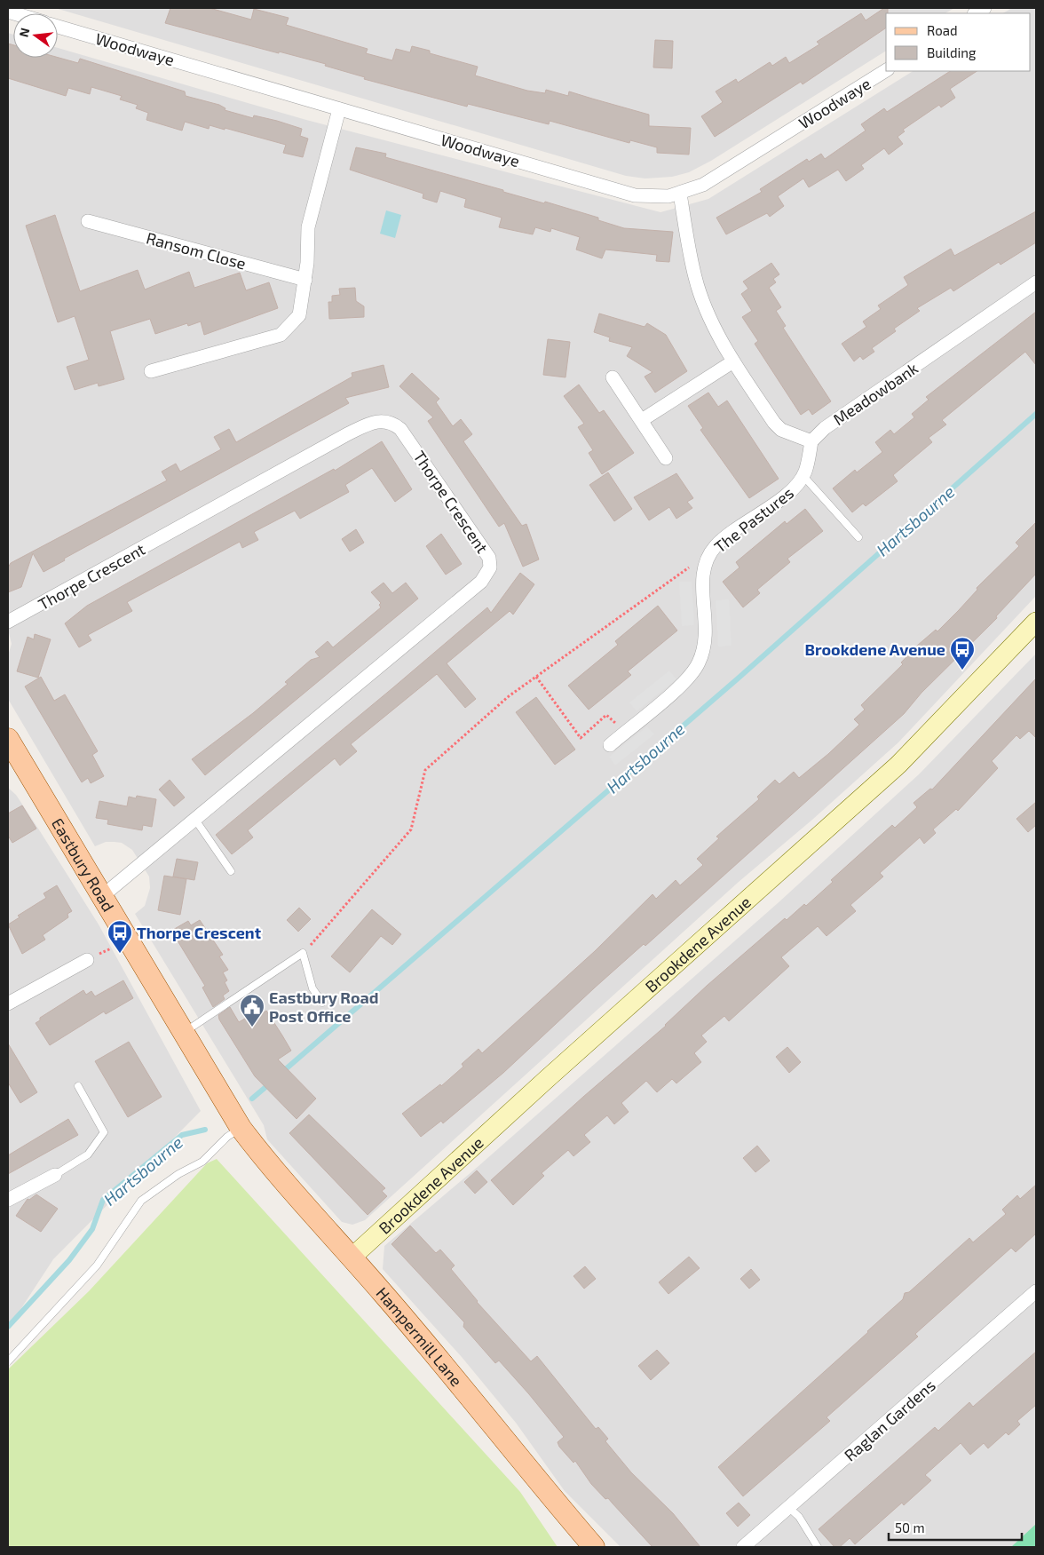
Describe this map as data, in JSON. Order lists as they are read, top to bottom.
{
  "streets": {
    "main road": ["Eastbury Road", "Brookdene Avenue", "Hampermill Lane"],
    "street": [
      "Woodwaye",
      "Ransom Close",
      "Meadowbank",
      "Thorpe Crescent",
      "The Pastures",
      "Raglan Gardens"
    ]
  },
  "crossings": [
    ["Meadowbank", "The Pastures"],
    ["Thorpe Crescent", "Eastbury Road"],
    ["Eastbury Road", "Hampermill Lane"],
    ["Brookdene Avenue", "Hampermill Lane"]
  ],
  "water": ["Hartsbourne"],
  "places": {
    "bus stop": ["Brookdene Avenue", "Thorpe Crescent"],
    "public building": ["Eastbury Road Post Office"]
  },
  "legend": ["Road", "Building"],
  "scale_bar": "50 m",
  "north": "left"
}
